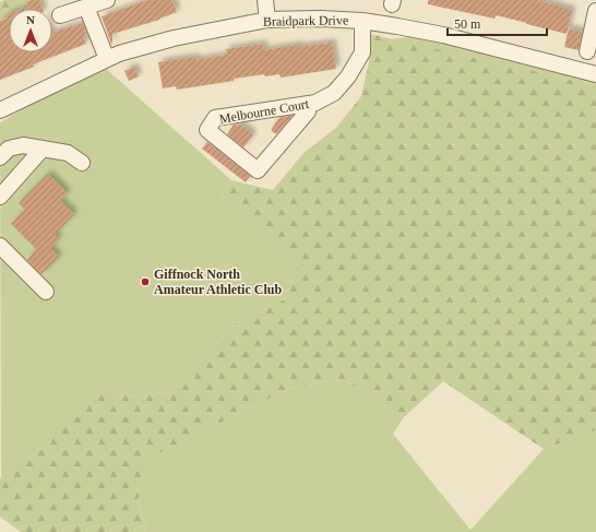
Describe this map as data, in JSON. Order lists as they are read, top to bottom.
{
  "streets": {
    "street": ["Braidpark Drive", "Melbourne Court"]
  },
  "crossings": [
    ["Braidpark Drive", "Melbourne Court"]
  ],
  "places": ["Giffnock North Amateur Athletic Club"],
  "scale_bar": "50 m",
  "north": "top"
}
